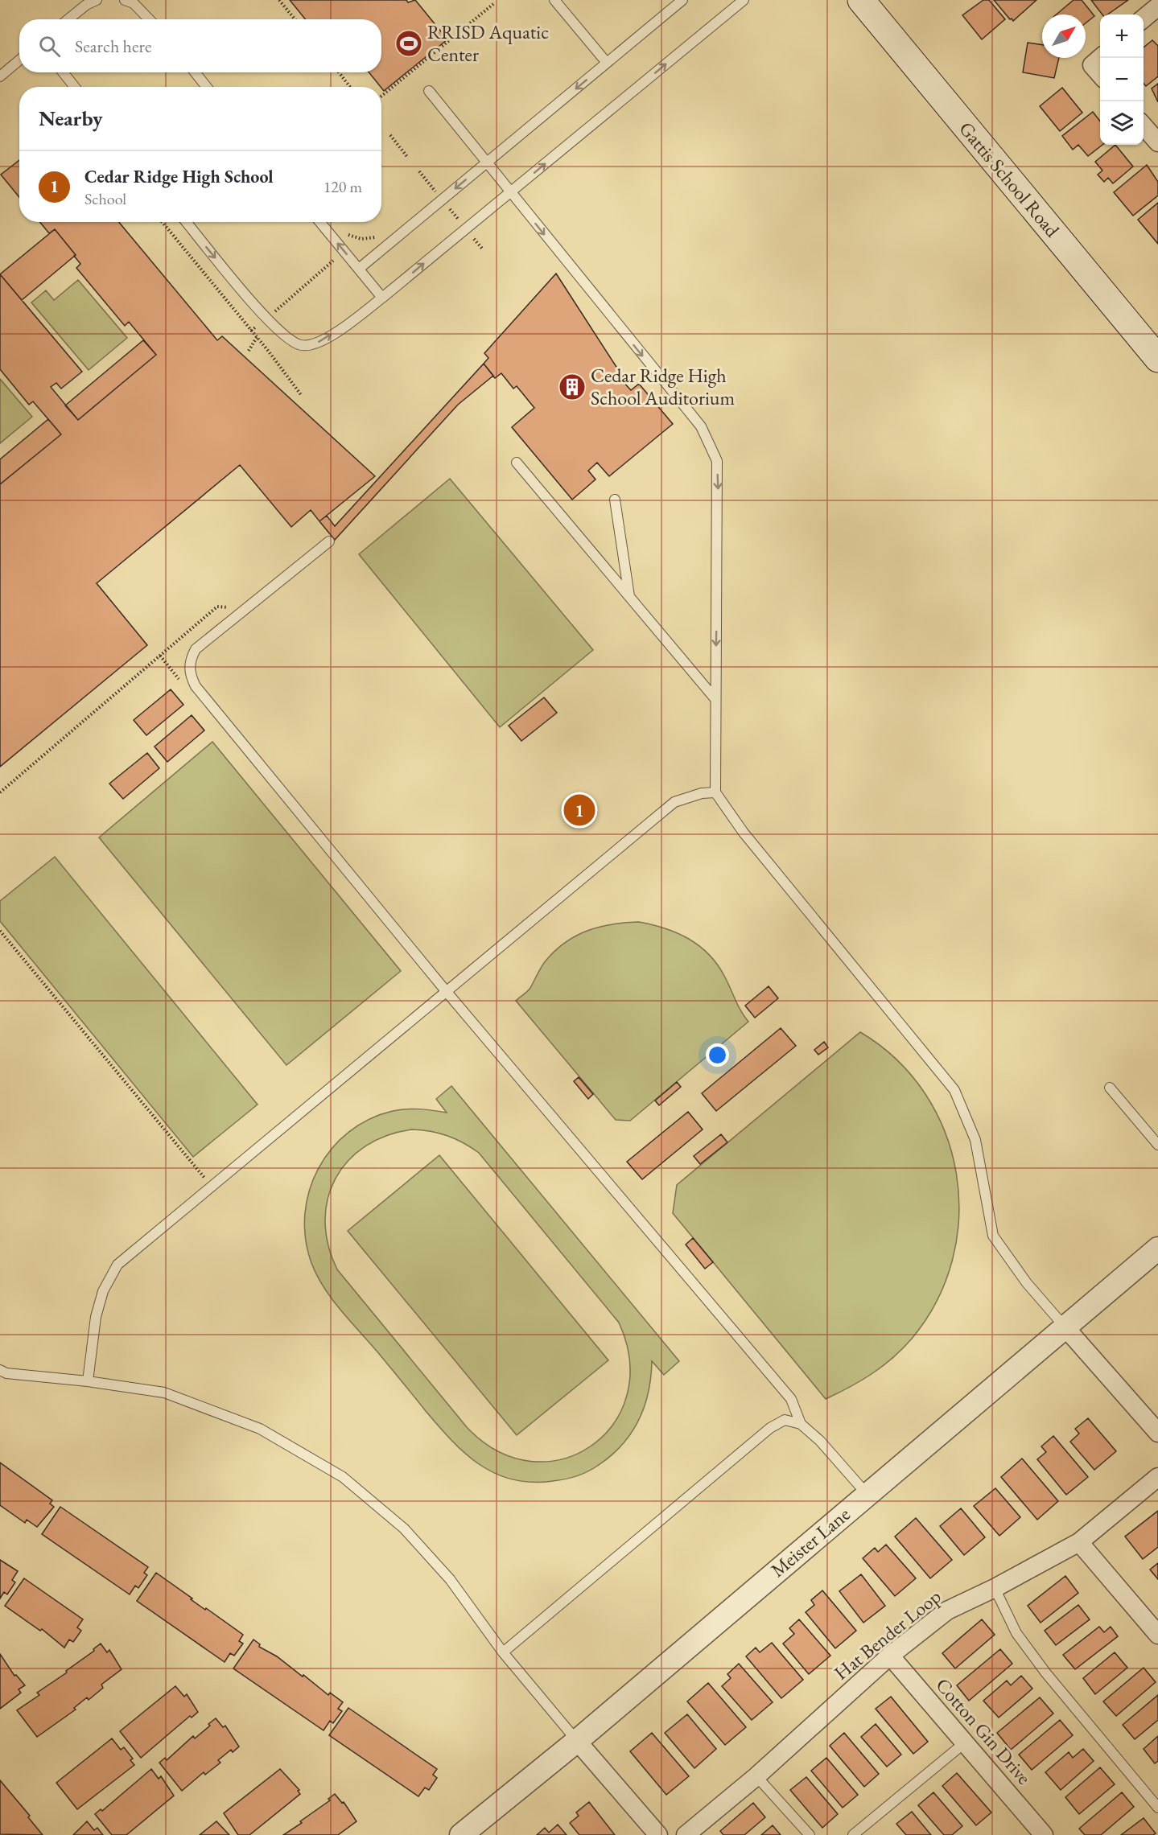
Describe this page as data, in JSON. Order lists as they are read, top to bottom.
{
  "streets": {
    "main road": ["Gattis School Road"],
    "street": ["Meister Lane", "Hat Bender Loop", "Cotton Gin Drive"]
  },
  "crossings": [
    ["Hat Bender Loop", "Cotton Gin Drive"]
  ],
  "places": {
    "sports": ["RRISD Aquatic Center"],
    "building": ["Cedar Ridge High School Auditorium"]
  },
  "north": "top right",
  "page": {
    "map_buttons": ["+", "−"],
    "search": "Search here",
    "heading": "Nearby",
    "list": [
      {
        "mark": "1",
        "name": "Cedar Ridge High School",
        "note": "School",
        "value": "120 m"
      }
    ],
    "pins": "1"
  }
}
